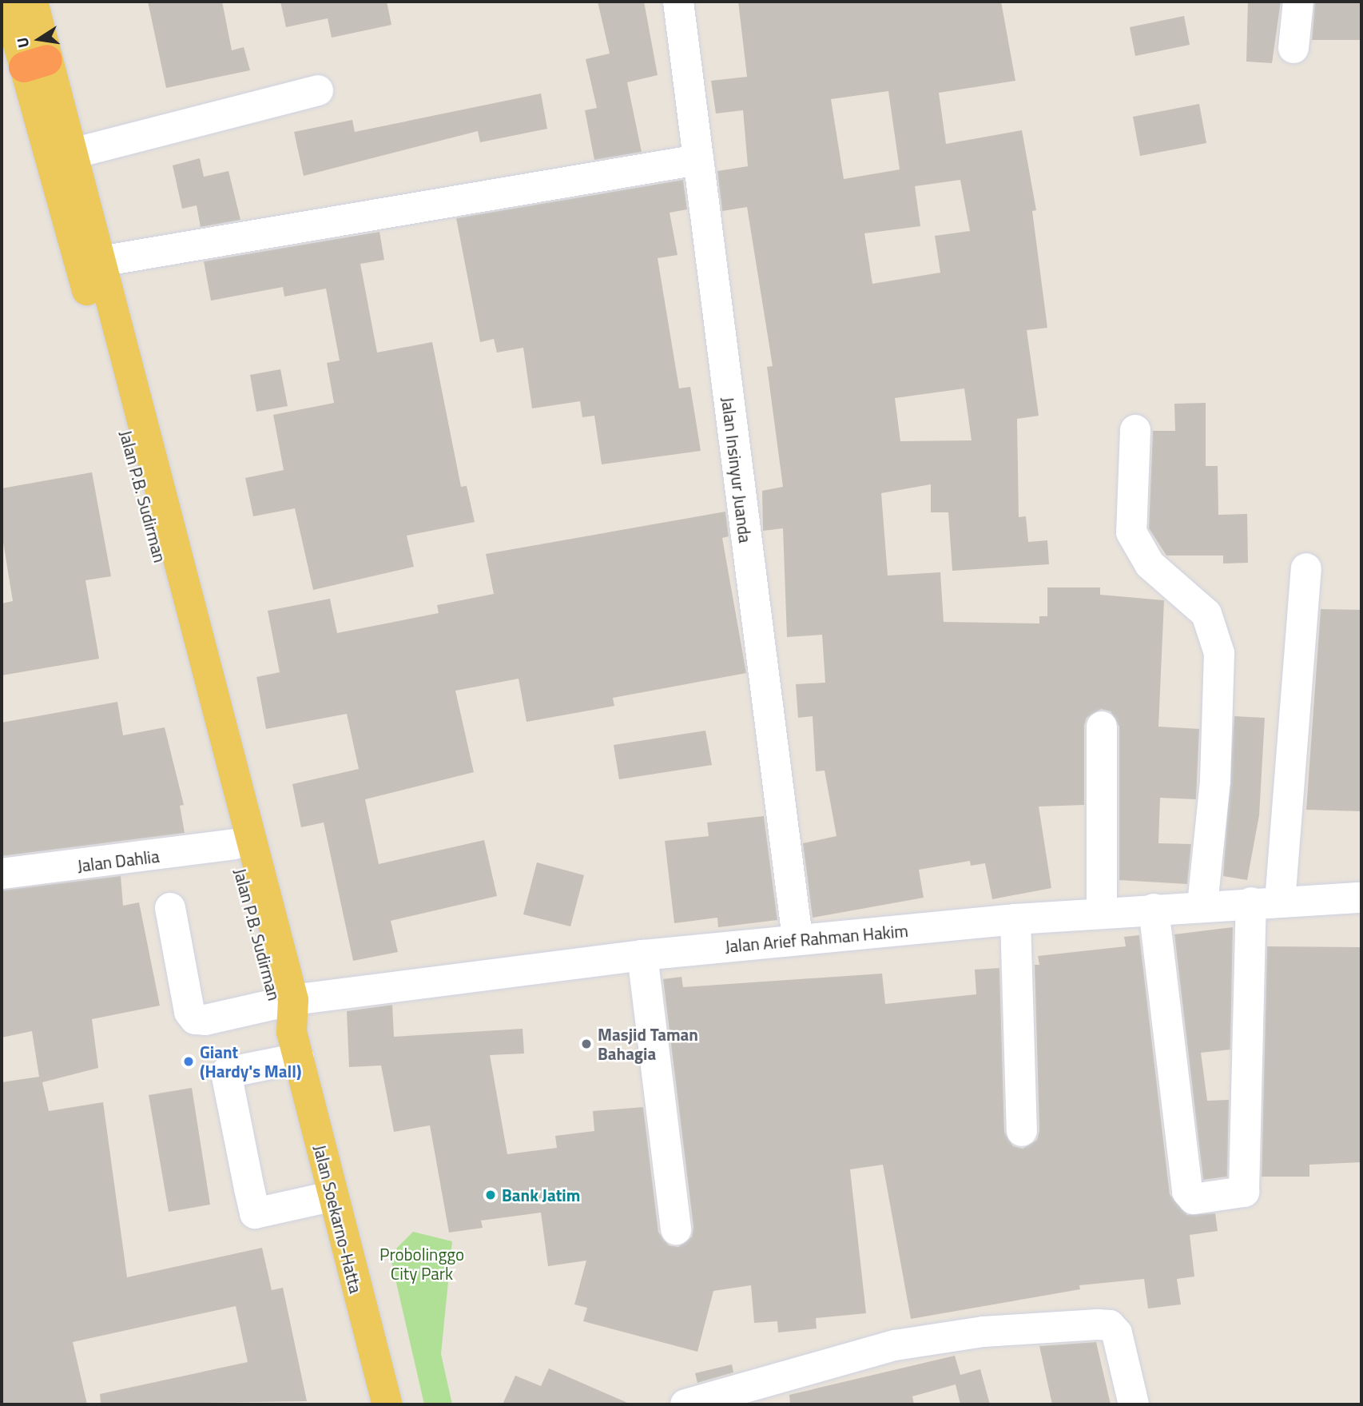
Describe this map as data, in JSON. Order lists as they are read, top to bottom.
{
  "streets": {
    "main road": ["Jalan P.B. Sudirman", "Jalan Soekarno-Hatta"],
    "street": ["Jalan Insinyur Juanda", "Jalan Dahlia", "Jalan Arief Rahman Hakim"]
  },
  "crossings": [
    ["Jalan Insinyur Juanda", "Jalan Arief Rahman Hakim"],
    ["Jalan P.B. Sudirman", "Jalan Dahlia"],
    ["Jalan P.B. Sudirman", "Jalan Arief Rahman Hakim"],
    ["Jalan P.B. Sudirman", "Jalan Soekarno-Hatta"]
  ],
  "parks": ["Probolinggo City Park"],
  "places": ["Masjid Taman Bahagia", "Giant (Hardy's Mall)", "Bank Jatim"],
  "north": "left"
}
